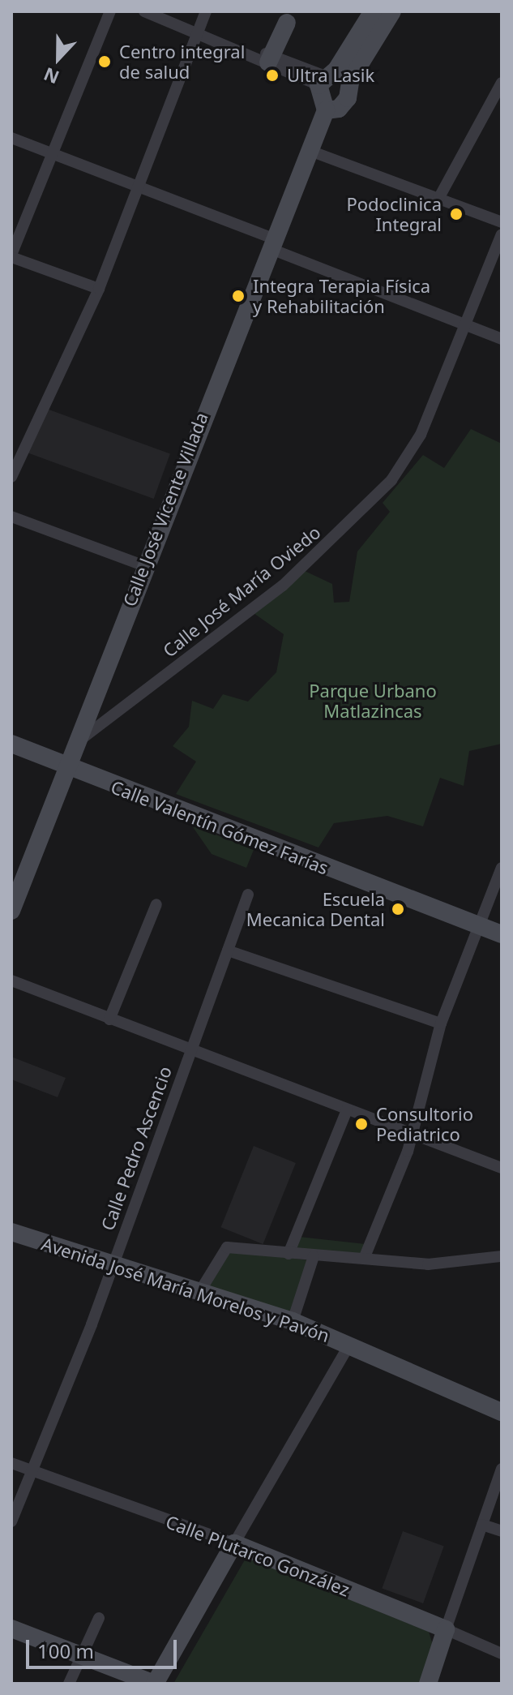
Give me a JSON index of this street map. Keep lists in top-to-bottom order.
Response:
{
  "streets": {
    "main road": [
      "Calle José Vicente Villada",
      "Calle Valentín Gómez Farías",
      "Avenida José María Morelos y Pavón",
      "Calle Plutarco González"
    ],
    "street": ["Calle José María Oviedo", "Calle Pedro Ascencio"]
  },
  "crossings": [
    ["Calle José Vicente Villada", "Calle José María Oviedo"],
    ["Calle José Vicente Villada", "Calle Valentín Gómez Farías"],
    ["Calle Pedro Ascencio", "Avenida José María Morelos y Pavón"],
    ["Calle Pedro Ascencio", "Calle Plutarco González"]
  ],
  "parks": ["Parque Urbano Matlazincas"],
  "places": [
    "Centro integral de salud",
    "Ultra Lasik",
    "Podoclinica Integral",
    "Integra Terapia Física y Rehabilitación",
    "Escuela Mecanica Dental",
    "Consultorio Pediatrico"
  ],
  "scale_bar": "100 m",
  "north": "bottom"
}
